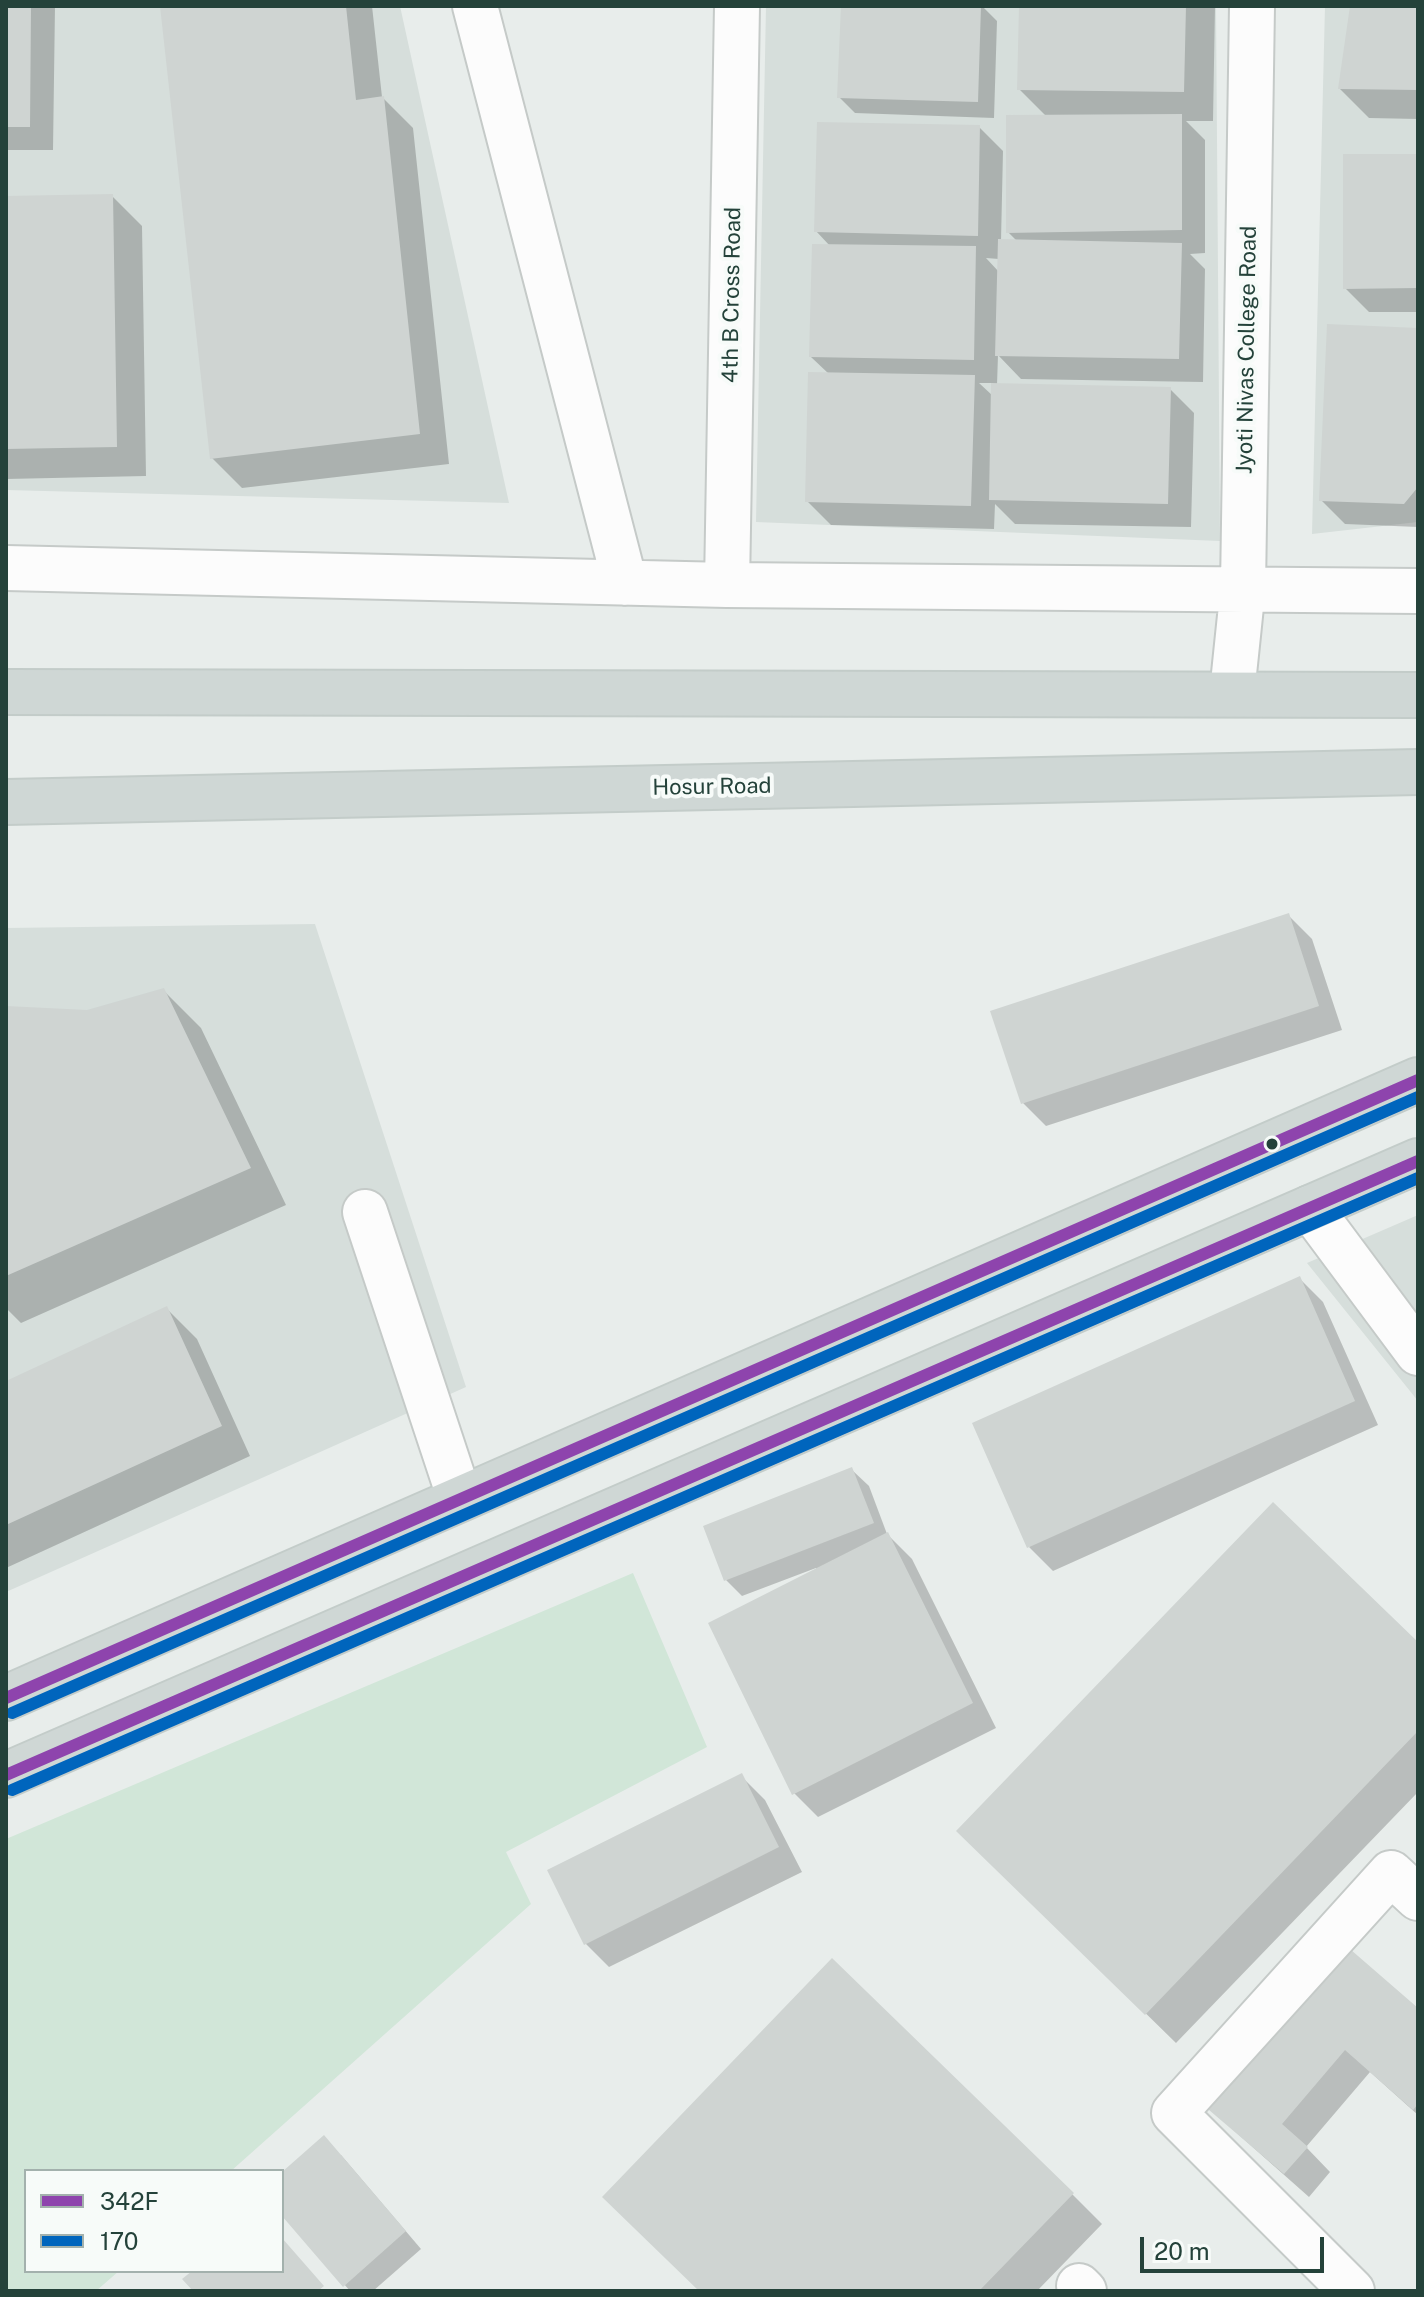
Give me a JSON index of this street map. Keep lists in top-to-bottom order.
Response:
{
  "streets": {
    "main road": ["Hosur Road"],
    "street": ["4th B Cross Road", "Jyoti Nivas College Road"]
  },
  "lines": ["transit line 342F", "transit line 170"],
  "legend": ["342F", "170"],
  "scale_bar": "20 m"
}
